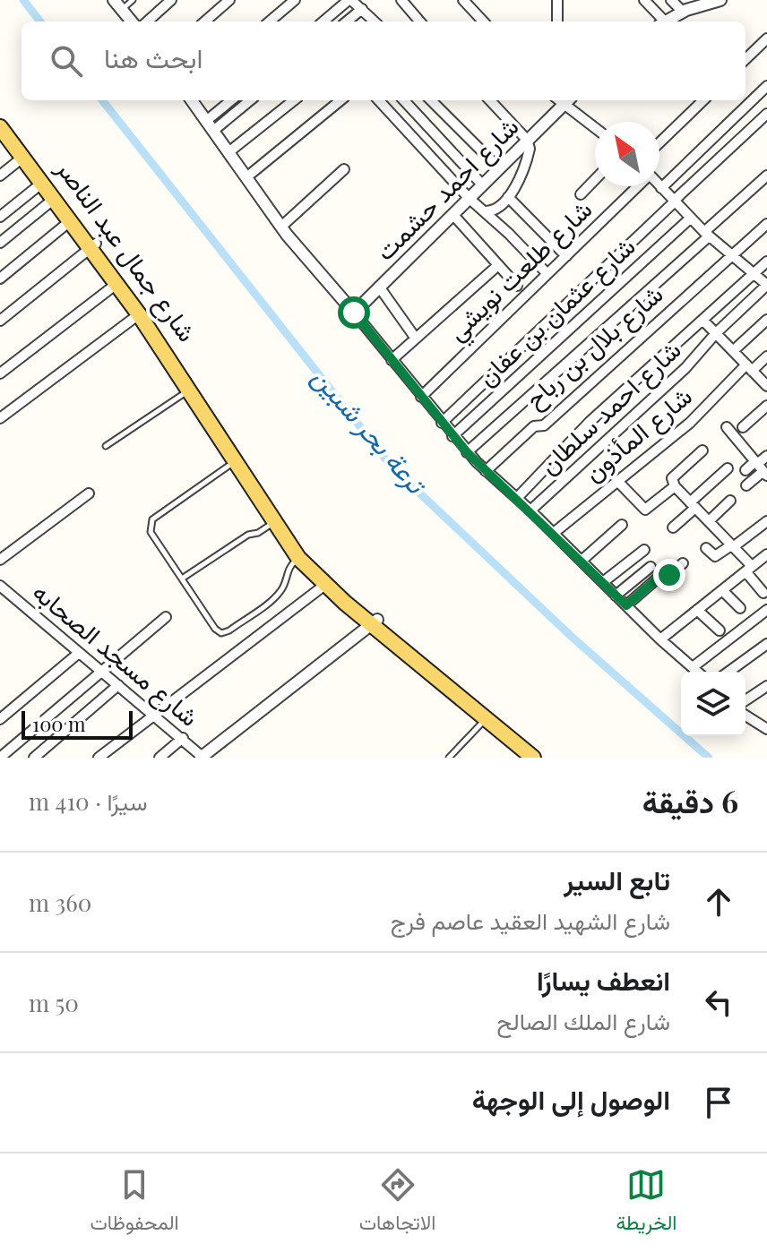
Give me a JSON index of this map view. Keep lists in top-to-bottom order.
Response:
{
  "streets": {
    "main road": ["شارع جمال عبد الناصر"],
    "street": [
      "شارع احمد حشمت",
      "شارع طلعت نويشي",
      "شارع عثمان بن عفان",
      "شارع بلال بن رباح",
      "شارع احمد سلطان",
      "شارع المأذون",
      "شارع مسجد الصحابه"
    ]
  },
  "water": ["ترعة بحر شبين"],
  "scale_bar": "100 m",
  "north": "top left",
  "page": {
    "search": "ابحث هنا",
    "scale": "100 m",
    "heading": ["6 دقيقة", "سيرًا · 410 m"],
    "list": [
      ["تابع السير", "شارع الشهيد العقيد عاصم فرج", "360 m"],
      ["انعطف يسارًا", "شارع الملك الصالح", "50 m"],
      "الوصول إلى الوجهة"
    ],
    "nav": ["الخريطة", "الاتجاهات", "المحفوظات"]
  }
}
